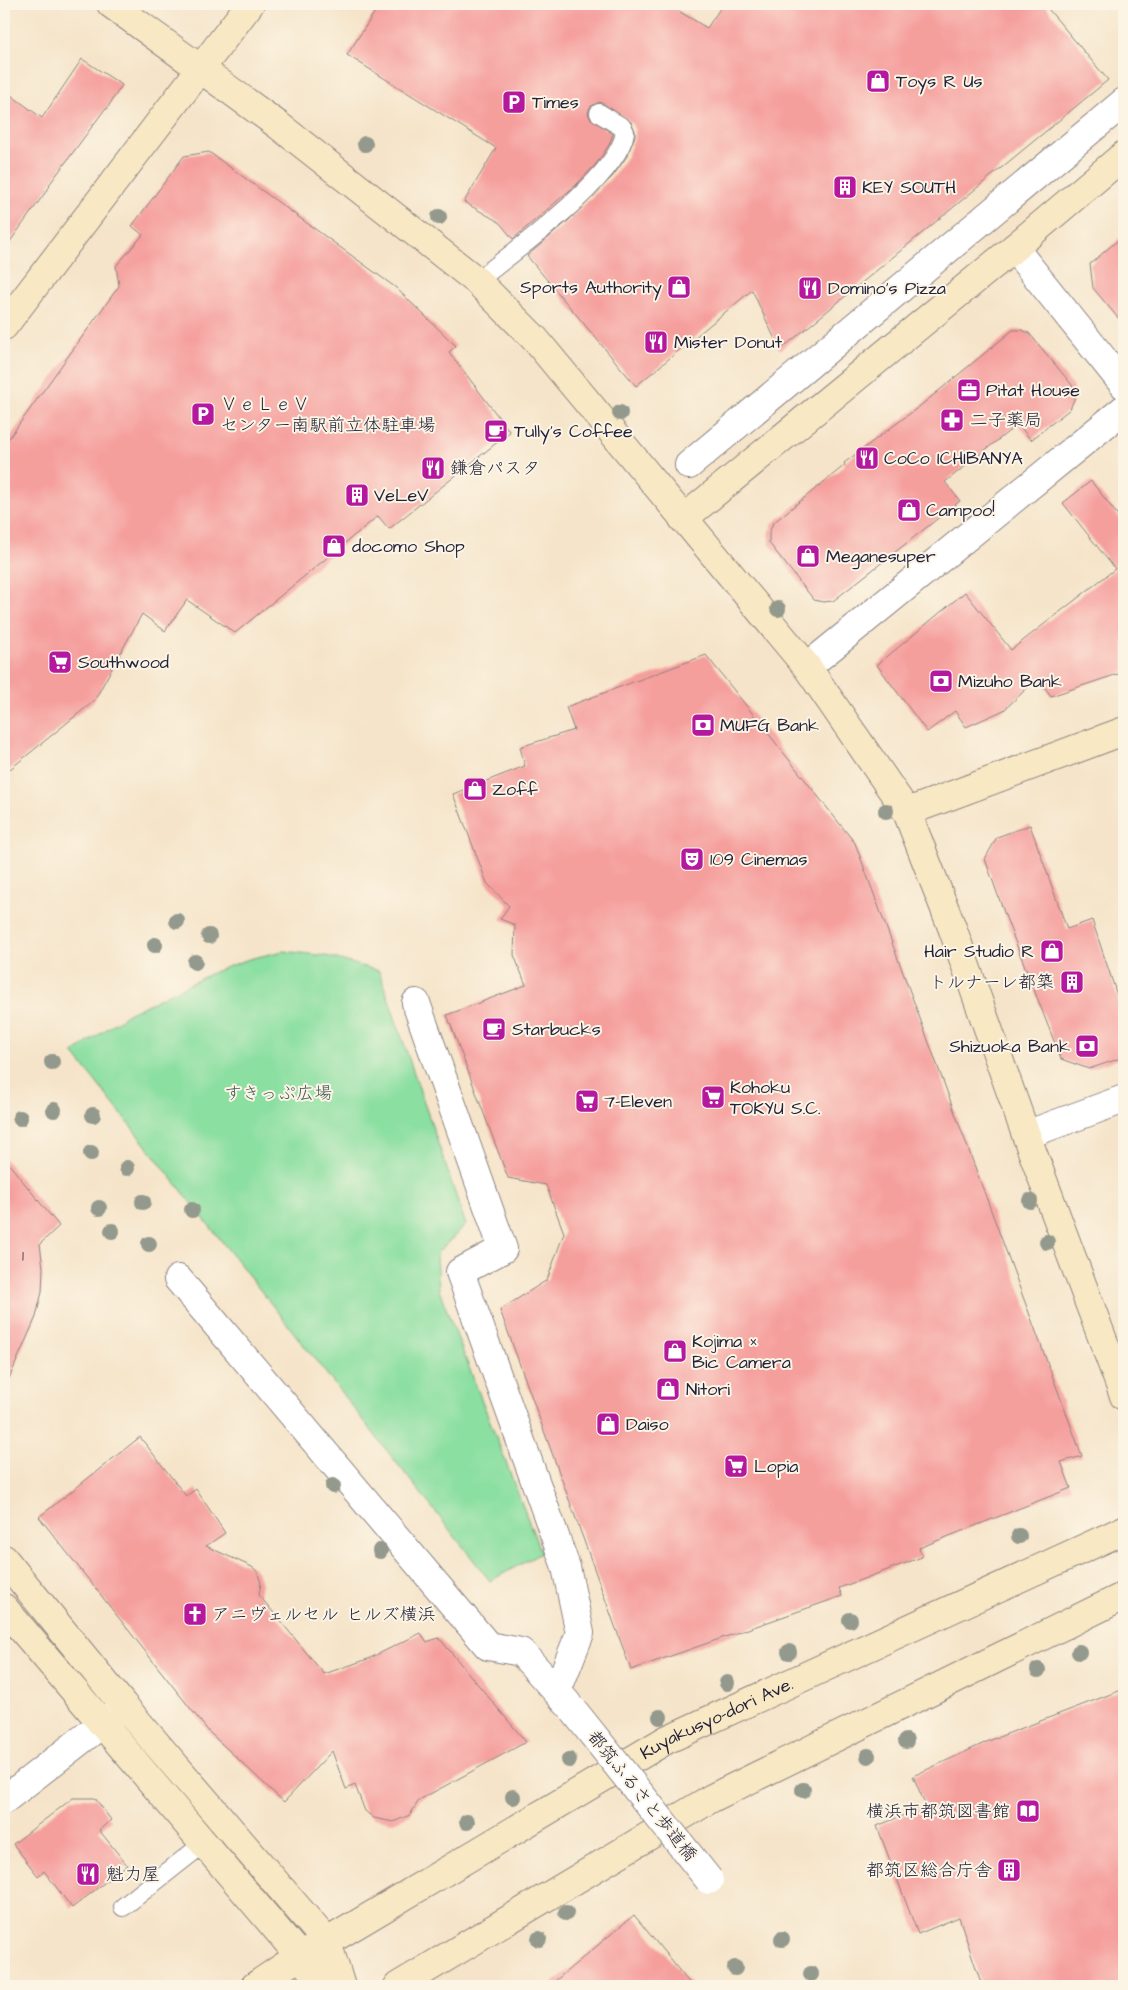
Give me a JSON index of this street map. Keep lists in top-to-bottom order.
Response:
{
  "streets": {
    "street": ["Kuyakusyo-dori Ave.", "都筑ふるさと歩道橋"]
  },
  "parks": ["すきっぷ広場"],
  "places": {
    "shop": [
      "Toys R Us",
      "Sports Authority",
      "Campoo!",
      "docomo Shop",
      "Meganesuper",
      "Zoff",
      "Hair Studio R",
      "Kojima × Bic Camera",
      "Nitori",
      "Daiso"
    ],
    "parking": ["Times", "ＶｅＬｅＶ センター南駅前立体駐車場"],
    "building": [
      "KEY SOUTH",
      "VeLeV",
      "トルナーレ都築",
      "都筑区総合庁舎"
    ],
    "restaurant": [
      "Domino's Pizza",
      "Mister Donut",
      "CoCo ICHIBANYA",
      "鎌倉パスタ",
      "魁力屋"
    ],
    "office": ["Pitat House"],
    "pharmacy": ["二子薬局"],
    "cafe": ["Tully's Coffee", "Starbucks"],
    "supermarket": [
      "Southwood",
      "Kohoku TOKYU S.C.",
      "7-Eleven",
      "Lopia"
    ],
    "bank": ["Mizuho Bank", "MUFG Bank", "Shizuoka Bank"],
    "theatre": ["109 Cinemas"],
    "church": ["アニヴェルセル ヒルズ横浜"],
    "library": ["横浜市都筑図書館"]
  },
  "house_numbers": ["1"]
}
